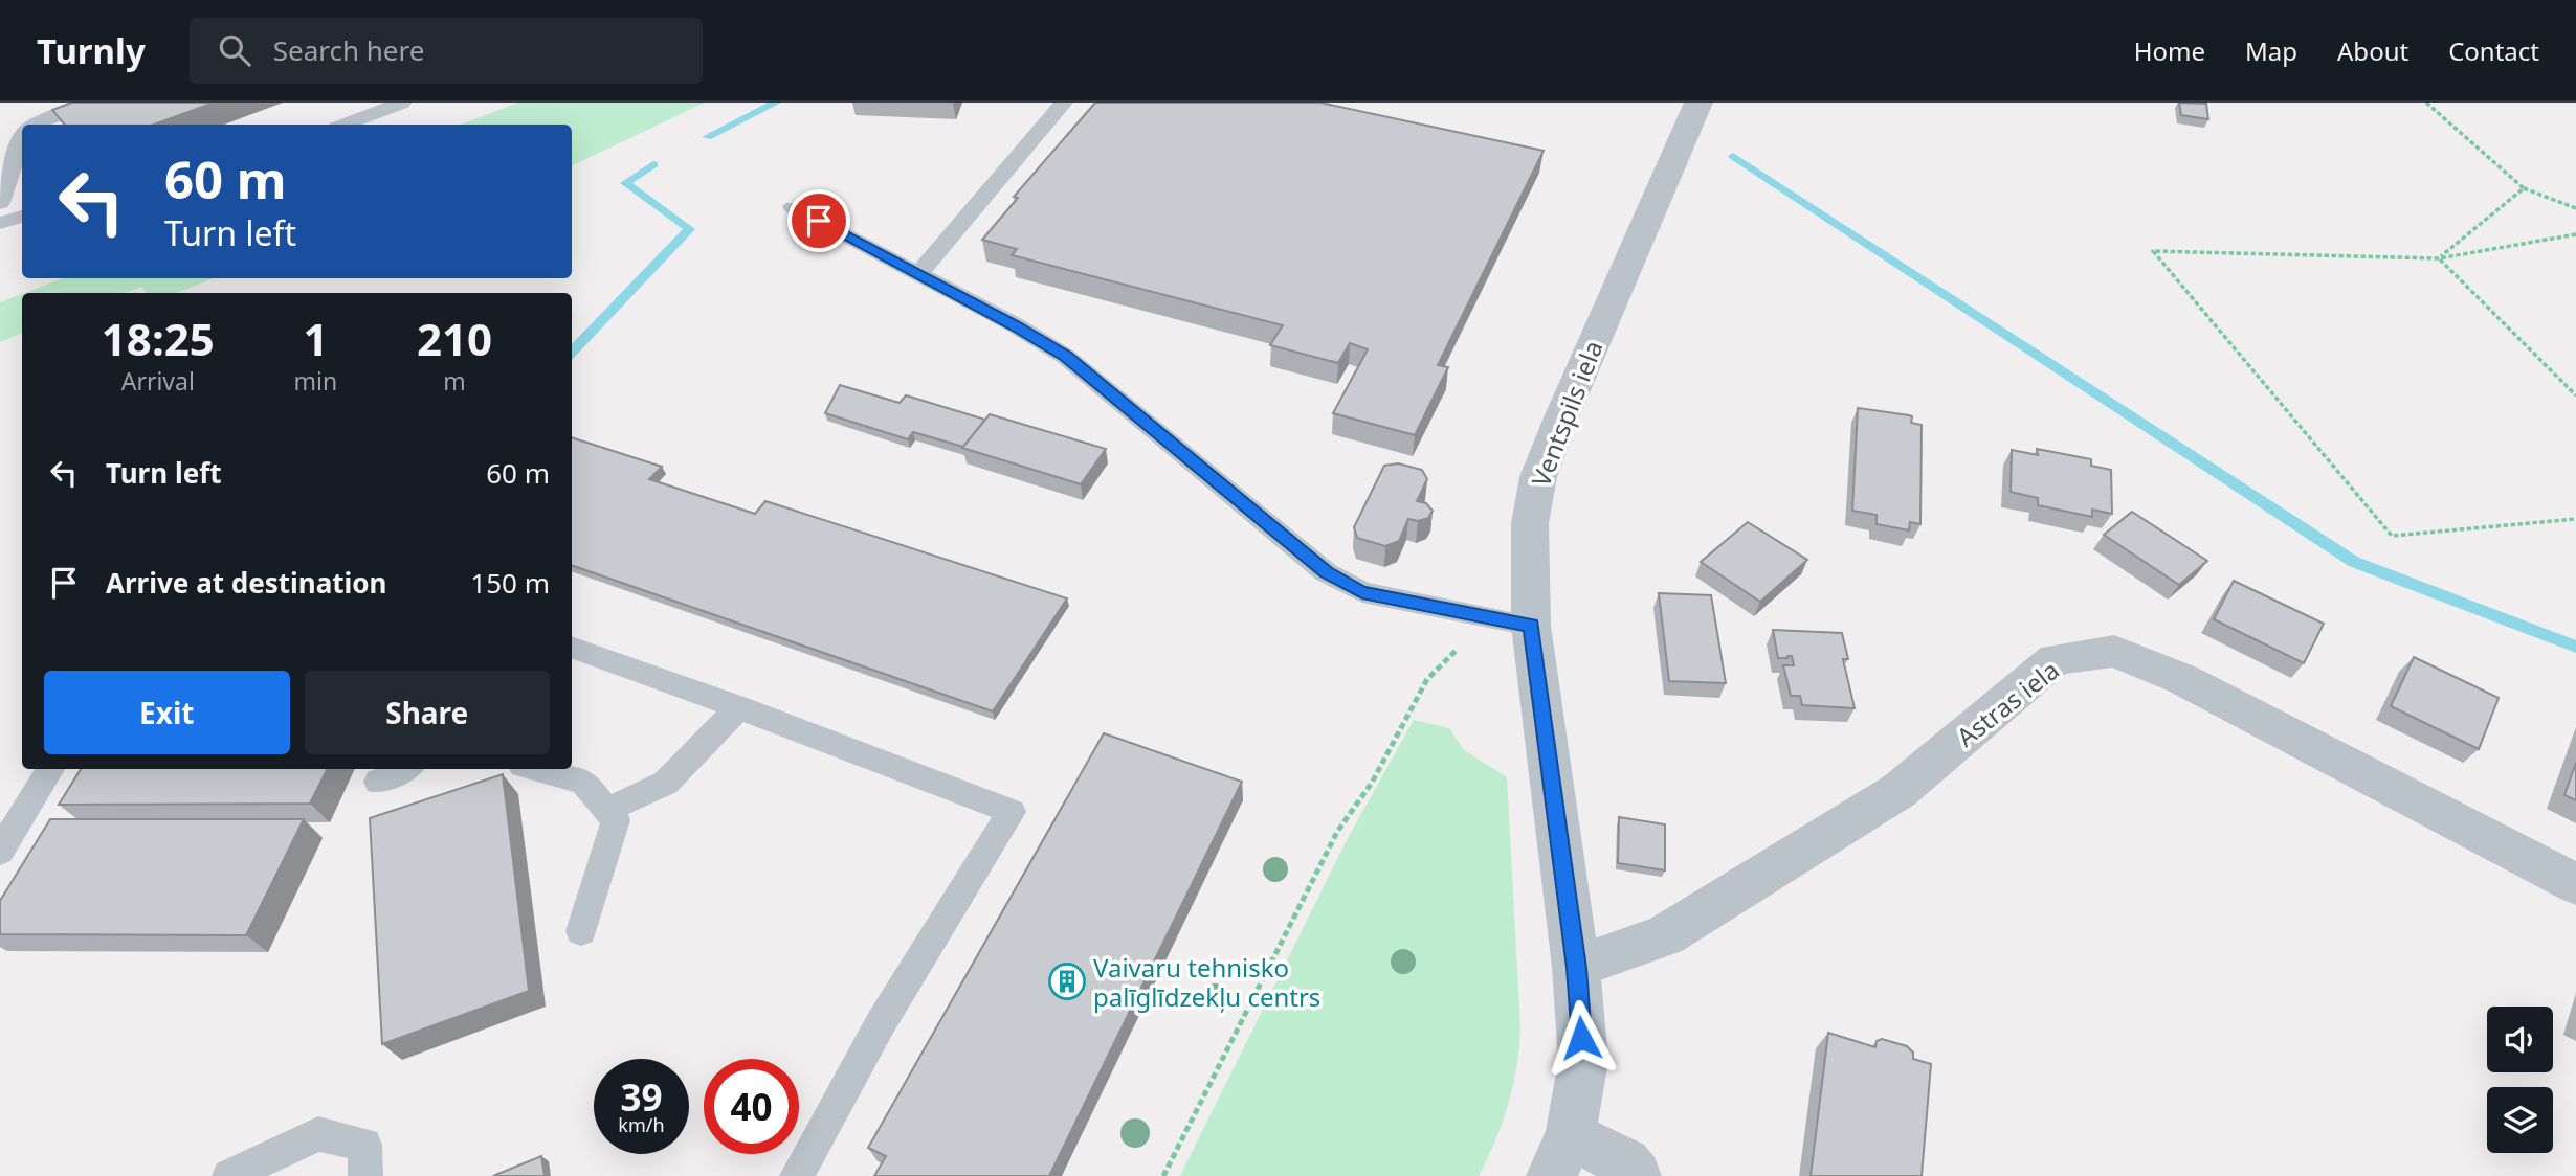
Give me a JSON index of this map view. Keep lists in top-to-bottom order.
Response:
{
  "streets": {
    "street": ["Ventspils iela", "Astras iela"]
  },
  "crossings": [
    ["Ventspils iela", "Astras iela"]
  ],
  "places": {
    "building": ["Vaivaru tehnisko palīglīdzekļu centrs"]
  },
  "page": {
    "header": "Turnly",
    "search": "Search here",
    "nav": [
      "Home",
      "Map",
      "About",
      "Contact"
    ],
    "turn": ["60 m", "Turn left"],
    "eta": [
      "18:25",
      "Arrival",
      "1",
      "min",
      "210",
      "m"
    ],
    "list": [
      {
        "name": "Turn left",
        "value": "60 m"
      },
      {
        "name": "Arrive at destination",
        "value": "150 m"
      }
    ],
    "buttons": ["Exit", "Share"],
    "speed": "39 km/h",
    "limit": "40"
  }
}
